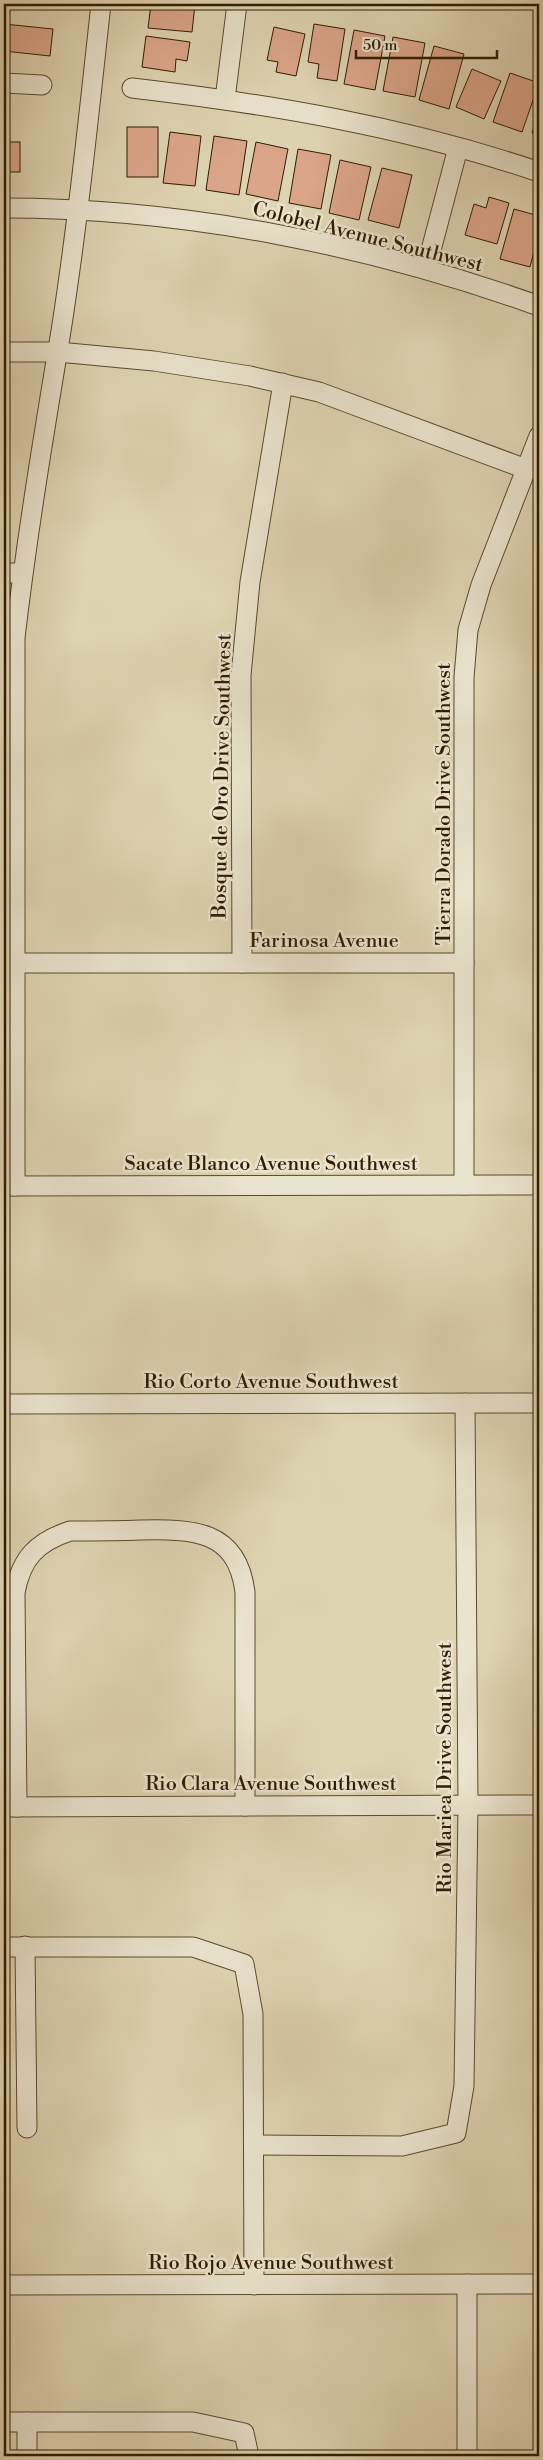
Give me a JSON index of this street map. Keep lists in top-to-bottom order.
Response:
{
  "streets": {
    "street": [
      "Colobel Avenue Southwest",
      "Bosque de Oro Drive Southwest",
      "Tierra Dorado Drive Southwest",
      "Farinosa Avenue",
      "Sacate Blanco Avenue Southwest",
      "Rio Corto Avenue Southwest",
      "Rio Mariea Drive Southwest",
      "Rio Clara Avenue Southwest",
      "Rio Rojo Avenue Southwest"
    ]
  },
  "crossings": [
    ["Bosque de Oro Drive Southwest", "Farinosa Avenue"],
    ["Tierra Dorado Drive Southwest", "Farinosa Avenue"],
    ["Tierra Dorado Drive Southwest", "Sacate Blanco Avenue Southwest"],
    ["Rio Corto Avenue Southwest", "Rio Mariea Drive Southwest"],
    ["Rio Mariea Drive Southwest", "Rio Clara Avenue Southwest"]
  ],
  "scale_bar": "50 m"
}
